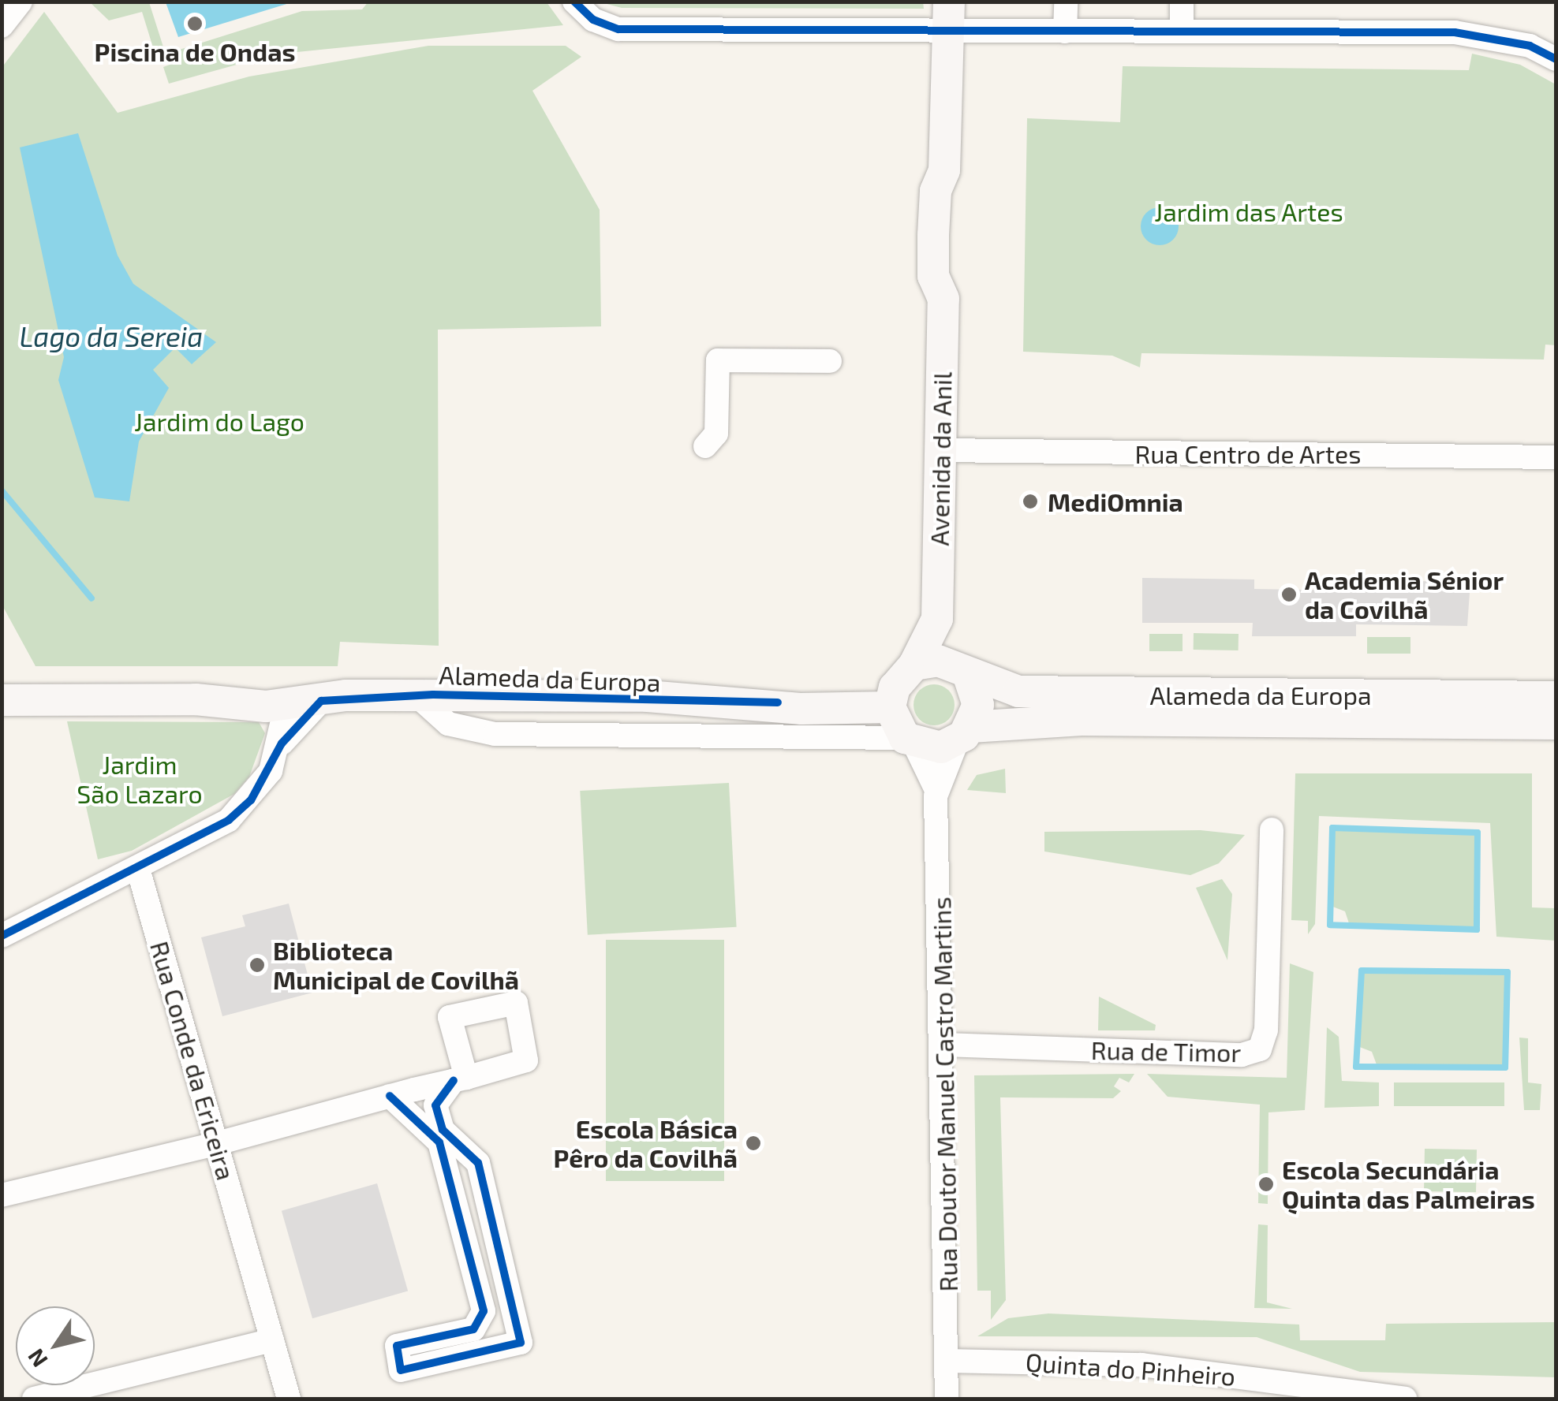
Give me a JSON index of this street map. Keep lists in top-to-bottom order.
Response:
{
  "streets": {
    "main road": ["Avenida da Anil", "Alameda da Europa"],
    "street": [
      "Rua Centro de Artes",
      "Rua de Timor",
      "Rua Conde da Ericeira",
      "Rua Doutor Manuel Castro Martins",
      "Quinta do Pinheiro"
    ]
  },
  "crossings": [
    ["Rua Centro de Artes", "Avenida da Anil"],
    ["Avenida da Anil", "Alameda da Europa"],
    ["Avenida da Anil", "Rua Doutor Manuel Castro Martins"],
    ["Alameda da Europa", "Rua Doutor Manuel Castro Martins"],
    ["Rua de Timor", "Rua Doutor Manuel Castro Martins"],
    ["Rua Doutor Manuel Castro Martins", "Quinta do Pinheiro"]
  ],
  "water": ["Lago da Sereia"],
  "parks": ["Jardim das Artes", "Jardim do Lago", "Jardim São Lazaro"],
  "places": [
    "Piscina de Ondas",
    "MediOmnia",
    "Academia Sénior da Covilhã",
    "Biblioteca Municipal de Covilhã",
    "Escola Básica Pêro da Covilhã",
    "Escola Secundária Quinta das Palmeiras"
  ],
  "north": "bottom left"
}
